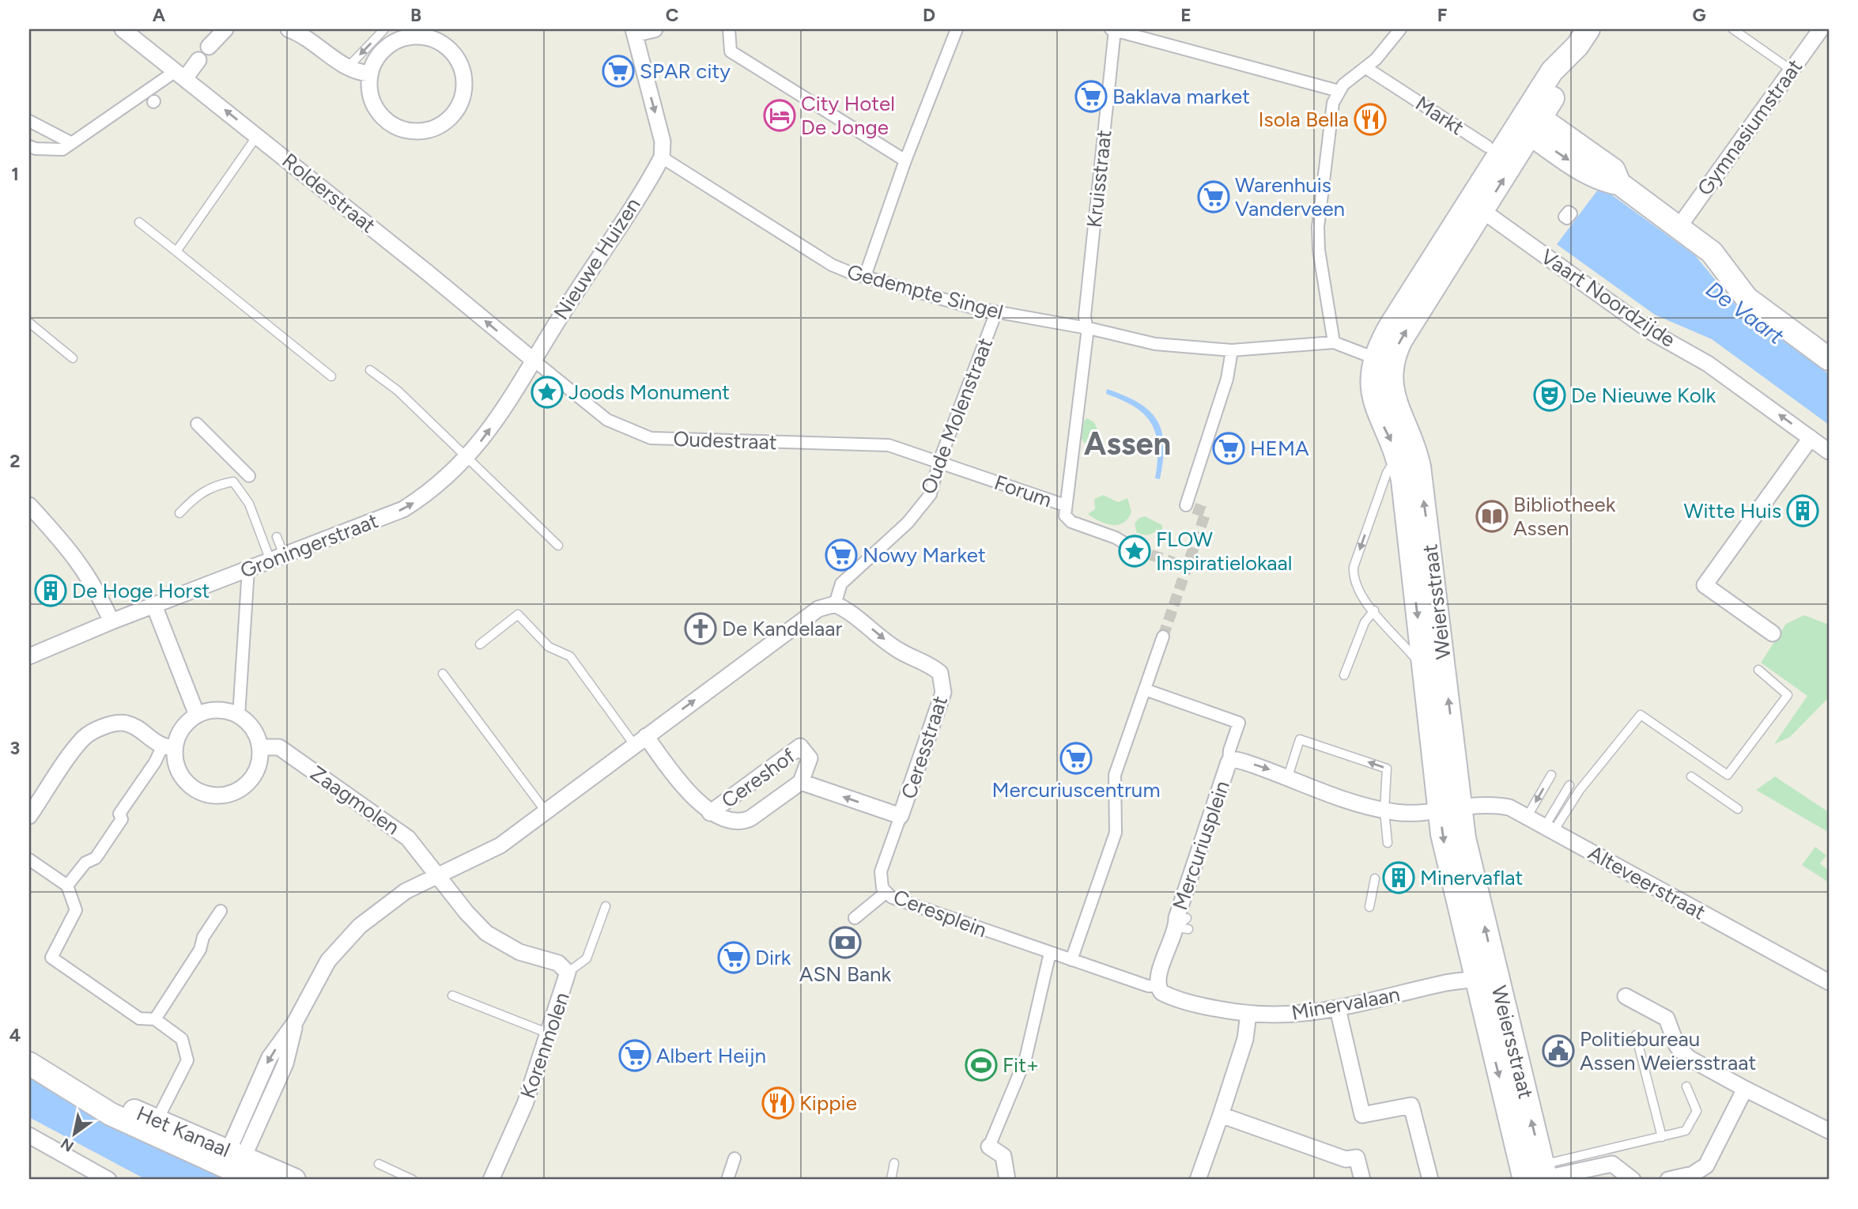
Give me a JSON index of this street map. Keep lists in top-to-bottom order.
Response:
{
  "streets": {
    "main road": ["Weiersstraat", "Het Kanaal"],
    "street": [
      "Markt",
      "Gymnasiumstraat",
      "Kruisstraat",
      "Rolderstraat",
      "Nieuwe Huizen",
      "Gedempte Singel",
      "Vaart Noordzijde",
      "Oude Molenstraat",
      "Oudestraat",
      "Forum",
      "Groningerstraat",
      "Ceresstraat",
      "Cereshof",
      "Zaagmolen",
      "Mercuriusplein",
      "Alteveerstraat",
      "Ceresplein",
      "Minervalaan",
      "Korenmolen"
    ]
  },
  "crossings": [
    ["Markt", "Weiersstraat"],
    ["Kruisstraat", "Gedempte Singel"],
    ["Kruisstraat", "Forum"],
    ["Rolderstraat", "Nieuwe Huizen"],
    ["Rolderstraat", "Oudestraat"],
    ["Rolderstraat", "Groningerstraat"],
    ["Nieuwe Huizen", "Gedempte Singel"],
    ["Nieuwe Huizen", "Oudestraat"],
    ["Nieuwe Huizen", "Groningerstraat"],
    ["Gedempte Singel", "Oude Molenstraat"],
    ["Gedempte Singel", "Forum"],
    ["Vaart Noordzijde", "Weiersstraat"],
    ["Oude Molenstraat", "Oudestraat"],
    ["Oude Molenstraat", "Forum"],
    ["Oude Molenstraat", "Ceresstraat"],
    ["Oudestraat", "Forum"],
    ["Oudestraat", "Groningerstraat"],
    ["Weiersstraat", "Mercuriusplein"],
    ["Weiersstraat", "Alteveerstraat"],
    ["Weiersstraat", "Minervalaan"],
    ["Ceresstraat", "Cereshof"],
    ["Ceresstraat", "Ceresplein"],
    ["Cereshof", "Ceresplein"],
    ["Zaagmolen", "Korenmolen"],
    ["Mercuriusplein", "Alteveerstraat"],
    ["Mercuriusplein", "Minervalaan"],
    ["Ceresplein", "Minervalaan"]
  ],
  "one_way": [
    "Rolderstraat",
    "Vaart Noordzijde",
    "Groningerstraat",
    "Ceresstraat"
  ],
  "districts": ["Assen"],
  "water": ["De Vaart"],
  "places": {
    "supermarket": [
      "SPAR city",
      "Baklava market",
      "Warenhuis Vanderveen",
      "HEMA",
      "Nowy Market",
      "Mercuriuscentrum",
      "Dirk",
      "Albert Heijn"
    ],
    "hotel": ["City Hotel De Jonge"],
    "restaurant": ["Isola Bella", "Kippie"],
    "place": ["Joods Monument", "FLOW Inspiratielokaal"],
    "theatre": ["De Nieuwe Kolk"],
    "building": ["Witte Huis", "De Hoge Horst", "Minervaflat"],
    "library": ["Bibliotheek Assen"],
    "church": ["De Kandelaar"],
    "bank": ["ASN Bank"],
    "public building": ["Politiebureau Assen Weiersstraat"],
    "sports": ["Fit+"]
  },
  "north": "bottom left",
  "grid": {
    "columns": [
      "A",
      "B",
      "C",
      "D",
      "E",
      "F",
      "G"
    ],
    "rows": [
      "1",
      "2",
      "3",
      "4"
    ]
  }
}
